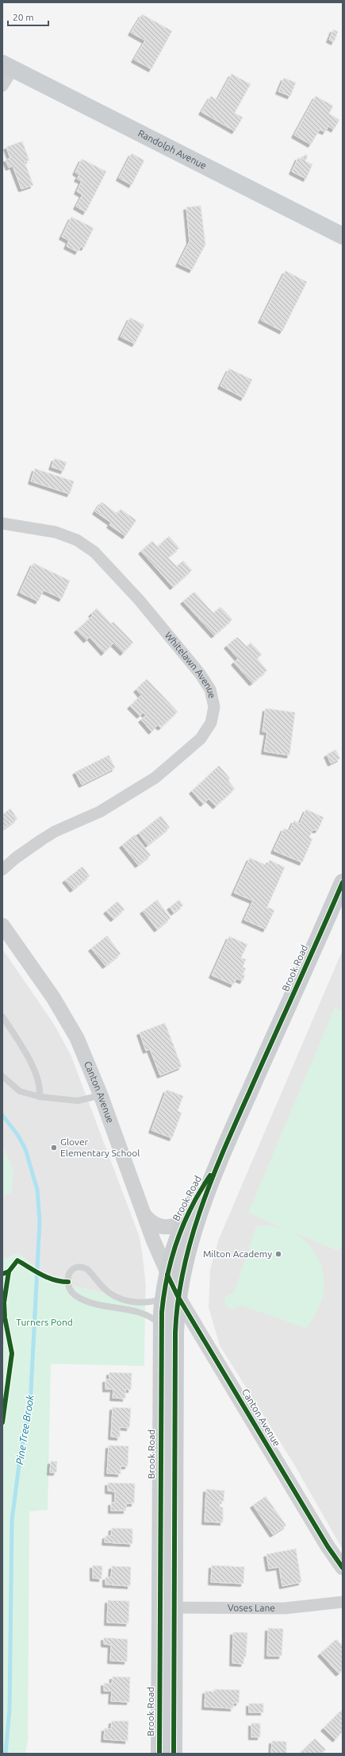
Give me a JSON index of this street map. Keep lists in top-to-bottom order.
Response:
{
  "streets": {
    "main road": ["Randolph Avenue", "Brook Road"],
    "street": ["Whitelawn Avenue", "Canton Avenue", "Voses Lane"]
  },
  "crossings": [
    ["Brook Road", "Canton Avenue"],
    ["Brook Road", "Voses Lane"]
  ],
  "water": ["Pine Tree Brook"],
  "parks": ["Turners Pond"],
  "places": ["Glover Elementary School", "Milton Academy"],
  "scale_bar": "20 m"
}
